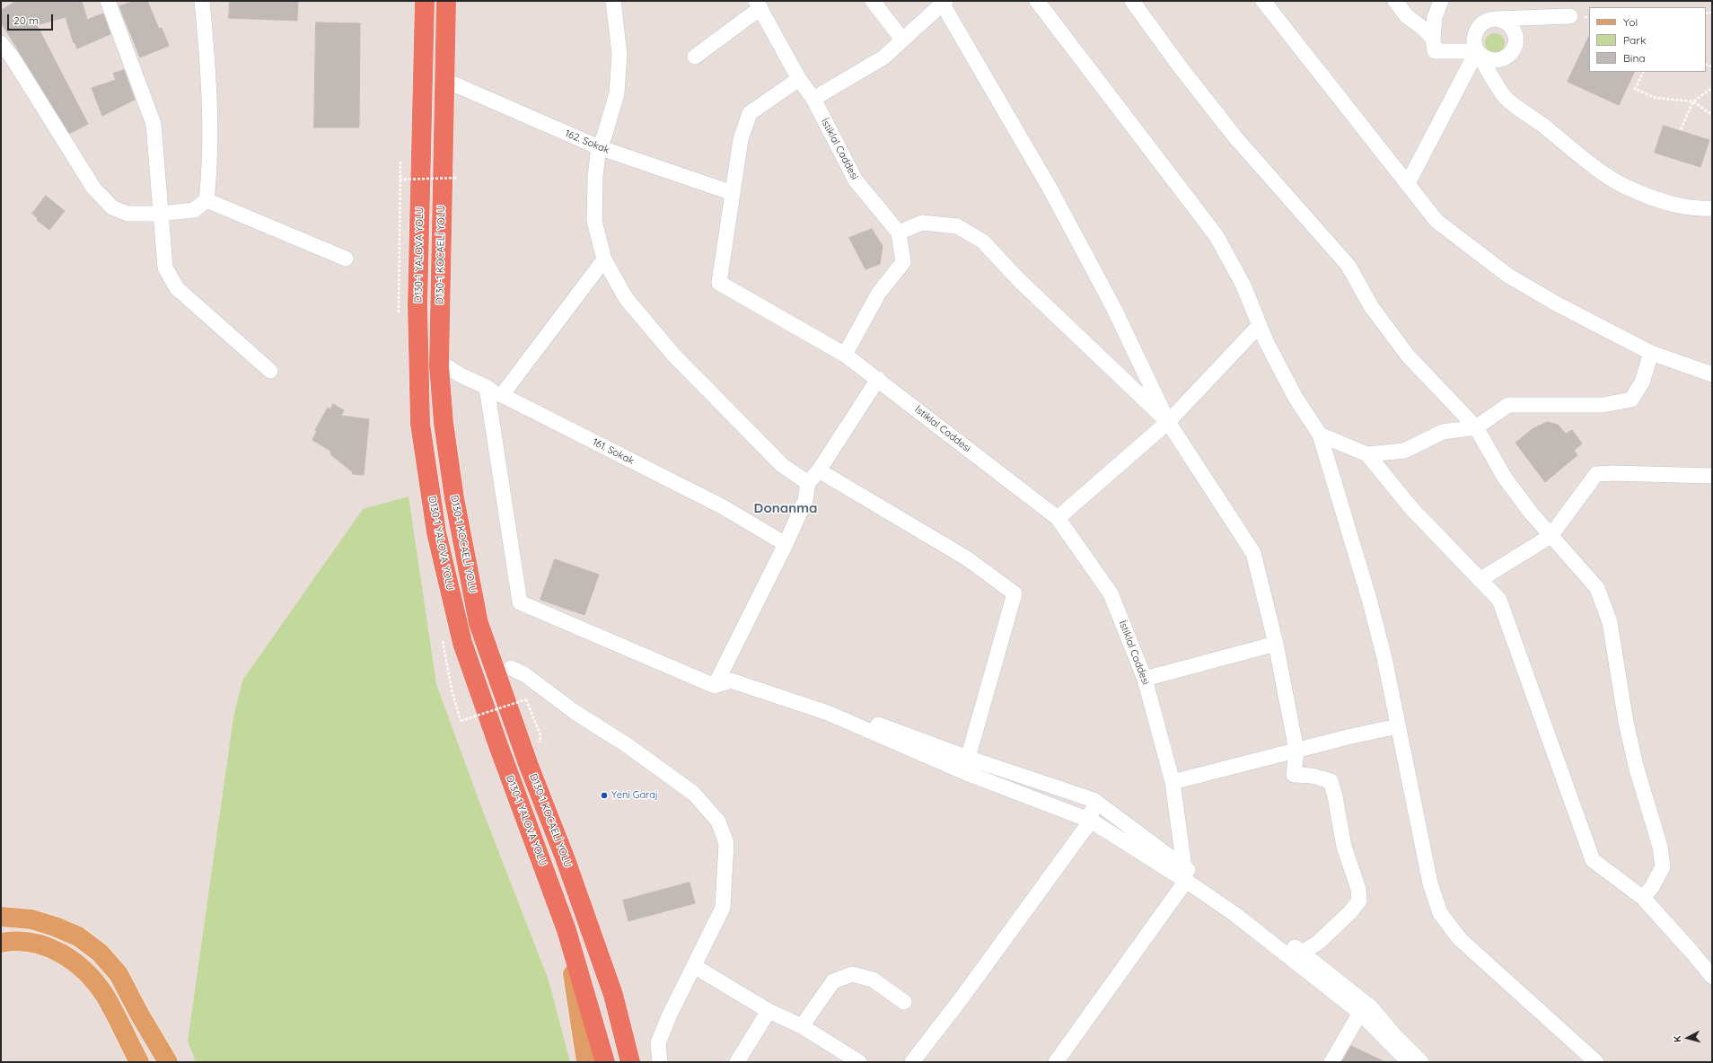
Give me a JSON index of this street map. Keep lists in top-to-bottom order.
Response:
{
  "streets": {
    "highway": ["D130-1 YALOVA YOLU", "D130-1 KOCAELİ YOLU"],
    "street": ["162. Sokak", "İstiklal Caddesi", "161. Sokak"]
  },
  "crossings": [
    ["162. Sokak", "İstiklal Caddesi"],
    ["162. Sokak", "D130-1 KOCAELİ YOLU"],
    ["D130-1 KOCAELİ YOLU", "161. Sokak"]
  ],
  "districts": ["Donanma"],
  "places": ["Yeni Garaj"],
  "legend": ["Yol", "Park", "Bina"],
  "scale_bar": "20 m",
  "north": "left"
}
